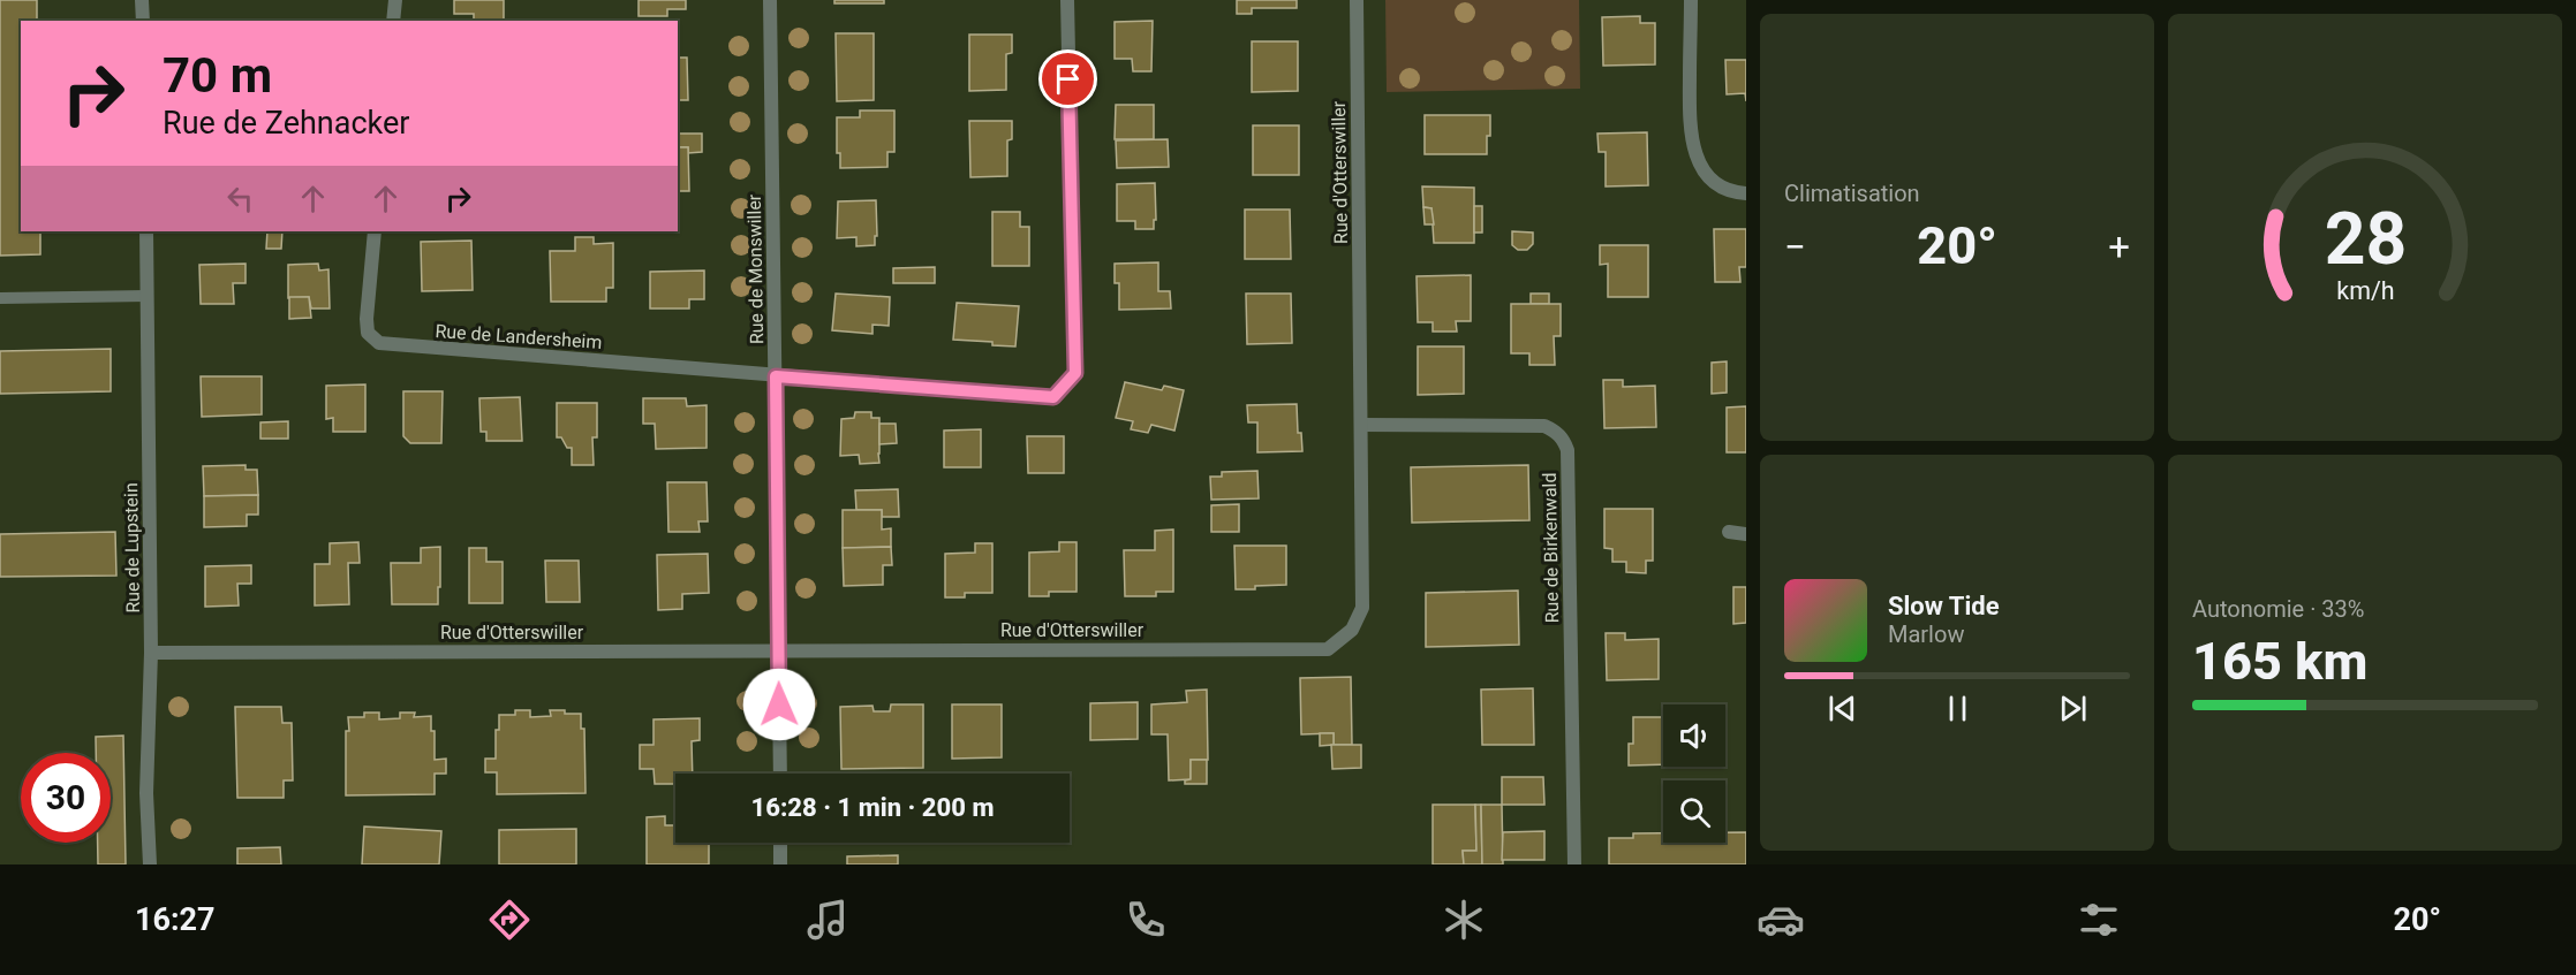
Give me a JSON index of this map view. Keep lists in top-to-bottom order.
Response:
{
  "streets": {
    "street": [
      "Rue d'Otterswiller",
      "Rue de Monswiller",
      "Rue de Landersheim",
      "Rue de Lupstein",
      "Rue de Birkenwald"
    ]
  },
  "crossings": [
    ["Rue d'Otterswiller", "Rue de Monswiller"],
    ["Rue d'Otterswiller", "Rue de Lupstein"],
    ["Rue d'Otterswiller", "Rue de Birkenwald"],
    ["Rue de Monswiller", "Rue de Landersheim"]
  ],
  "page": {
    "tile": [
      "Climatisation",
      ["Autonomie · 33%", "165 km"]
    ],
    "turn": ["70 m", "Rue de Zehnacker"],
    "heat": ["−", "20°", "+"],
    "song": ["Slow Tide", "Marlow"],
    "limit": "30",
    "trip": "16:28 · 1 min · 200 m",
    "tabs": ["16:27", "20°"],
    "gauge": ["28", "km/h"]
  }
}
